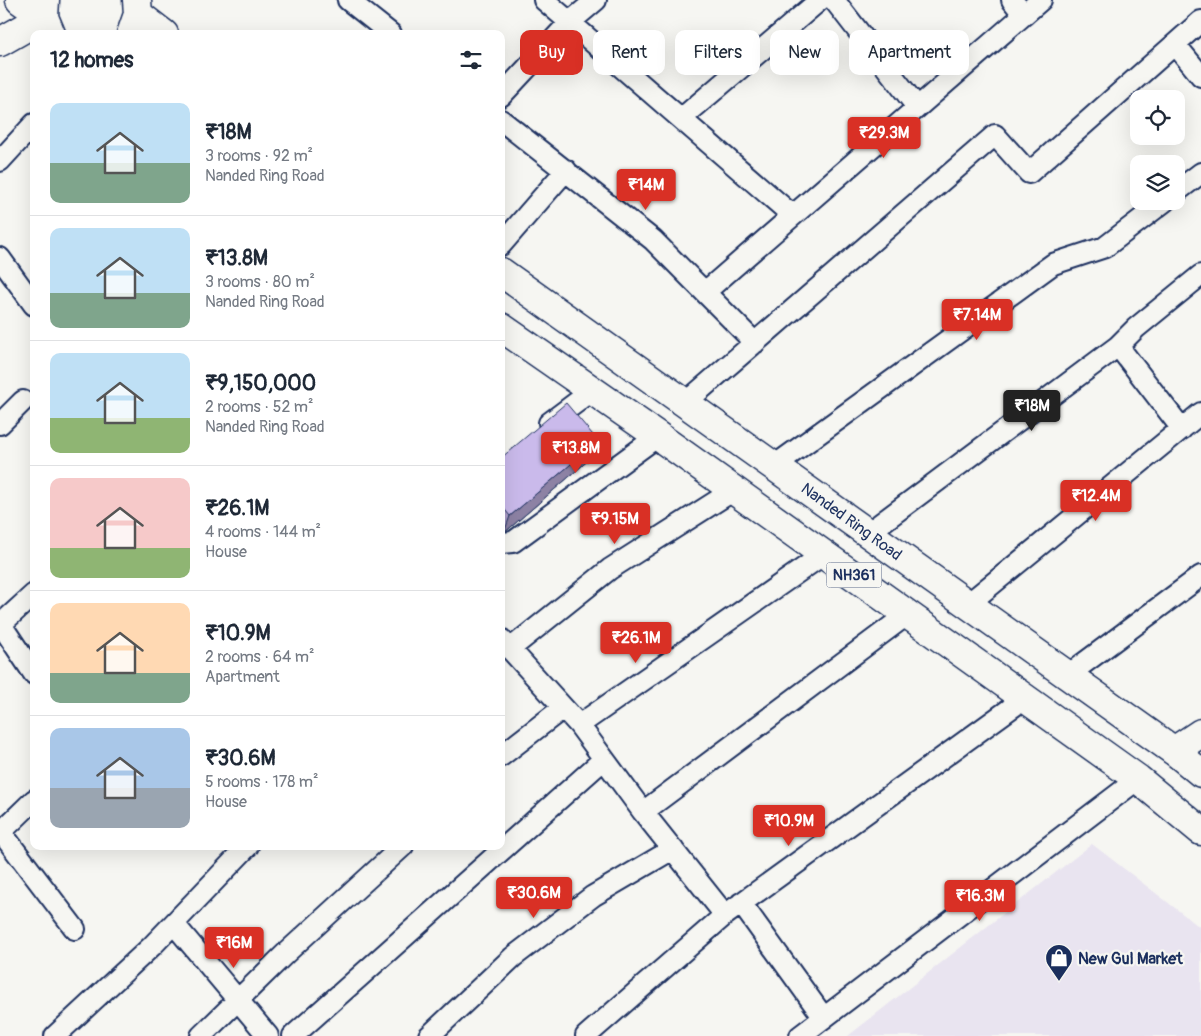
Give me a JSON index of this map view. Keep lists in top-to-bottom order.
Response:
{
  "streets": {
    "main road": ["Nanded Ring Road", "NH361"]
  },
  "places": {
    "shop": ["New Gul Market"]
  },
  "page": {
    "chip": [
      "Buy",
      "Rent",
      "Filters",
      "New",
      "Apartment"
    ],
    "heading": "12 homes",
    "list": [
      {
        "name": "₹18M",
        "note": "3 rooms · 92 m² · Nanded Ring Road"
      },
      {
        "name": "₹13.8M",
        "note": "3 rooms · 80 m² · Nanded Ring Road"
      },
      {
        "name": "₹9,150,000",
        "note": "2 rooms · 52 m² · Nanded Ring Road"
      },
      {
        "name": "₹26.1M",
        "note": "4 rooms · 144 m² · House"
      },
      {
        "name": "₹10.9M",
        "note": "2 rooms · 64 m² · Apartment"
      },
      {
        "name": "₹30.6M",
        "note": "5 rooms · 178 m² · House"
      }
    ],
    "price": [
      "₹29.3M",
      "₹14M",
      "₹7.14M",
      "₹18M",
      "₹13.8M",
      "₹12.4M",
      "₹9.15M",
      "₹26.1M",
      "₹10.9M",
      "₹30.6M",
      "₹16.3M",
      "₹16M"
    ]
  }
}
